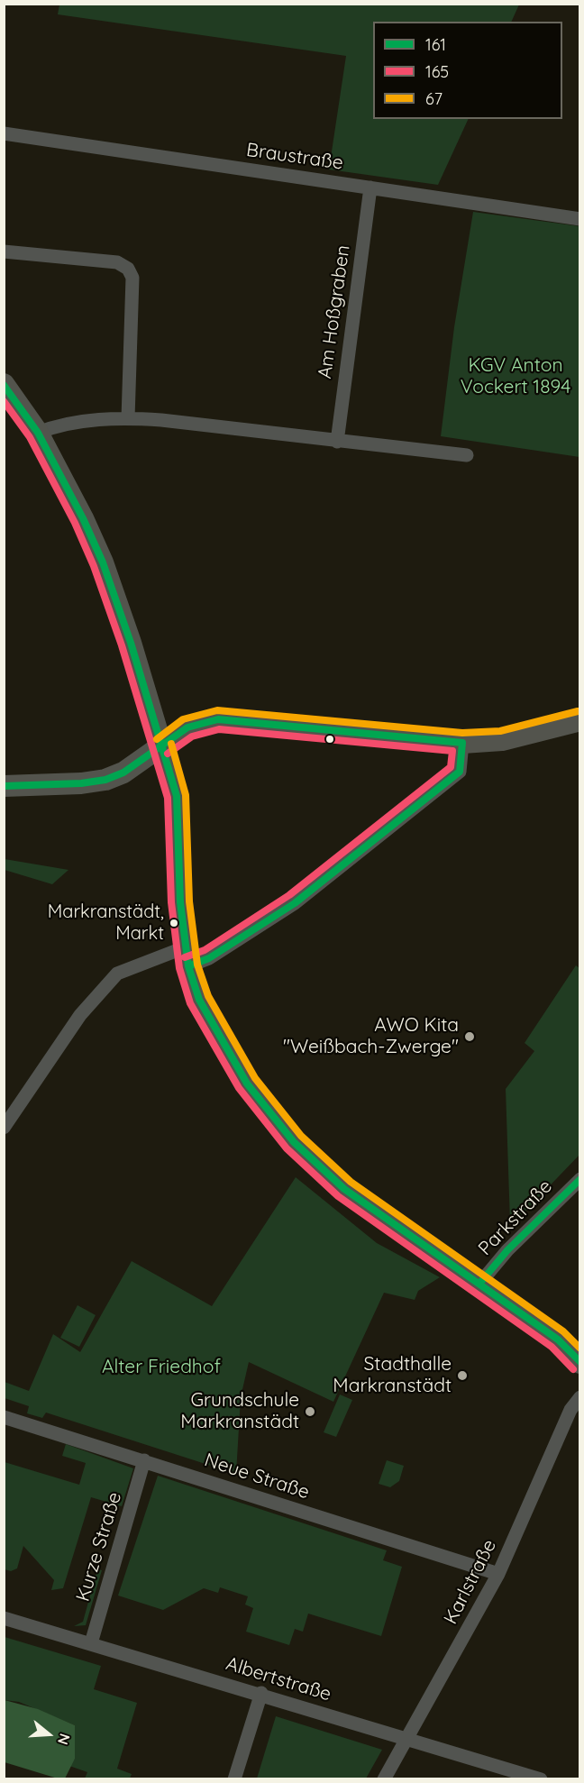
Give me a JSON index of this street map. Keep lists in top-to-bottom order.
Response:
{
  "streets": {
    "street": [
      "Braustraße",
      "Am Hoßgraben",
      "Parkstraße",
      "Neue Straße",
      "Kurze Straße",
      "Karlstraße",
      "Albertstraße"
    ]
  },
  "crossings": [
    ["Braustraße", "Am Hoßgraben"],
    ["Neue Straße", "Kurze Straße"],
    ["Neue Straße", "Karlstraße"],
    ["Kurze Straße", "Albertstraße"],
    ["Karlstraße", "Albertstraße"]
  ],
  "parks": ["KGV Anton Vockert 1894", "Alter Friedhof"],
  "places": [
    "Markranstädt, Markt",
    "AWO Kita \"Weißbach-Zwerge\"",
    "Stadthalle Markranstädt",
    "Grundschule Markranstädt"
  ],
  "lines": ["transit line 161", "transit line 165", "transit line 67"],
  "legend": ["161", "165", "67"],
  "north": "right"
}
